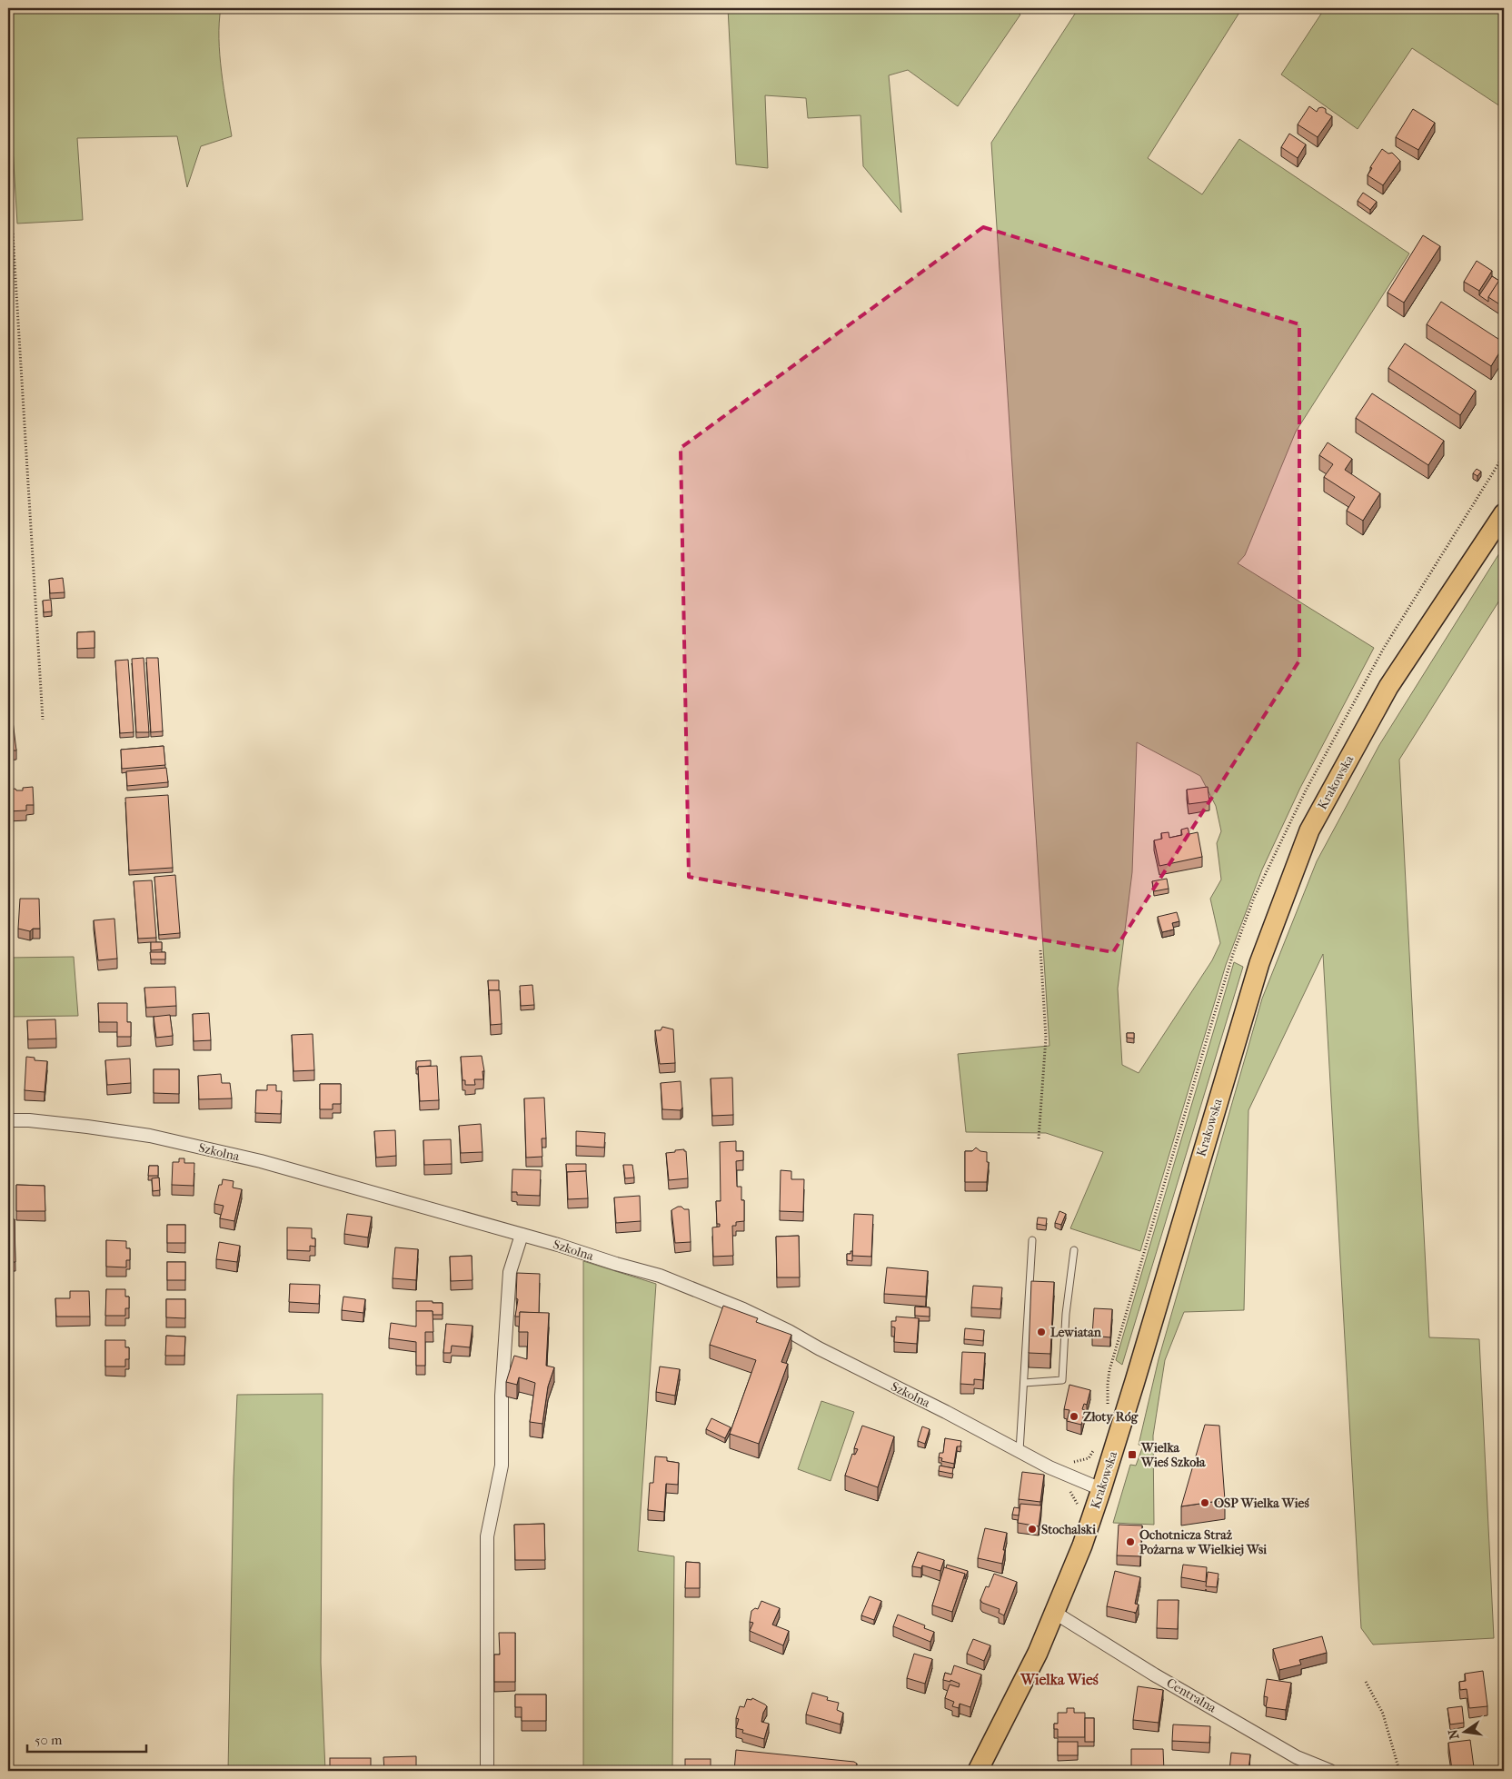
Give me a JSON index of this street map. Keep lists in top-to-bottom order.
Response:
{
  "streets": {
    "main road": ["Krakowska"],
    "street": ["Szkolna", "Centralna"]
  },
  "crossings": [
    ["Krakowska", "Szkolna"],
    ["Krakowska", "Centralna"]
  ],
  "districts": ["Wielka Wieś"],
  "places": {
    "other": [
      "Lewiatan",
      "Złoty Róg",
      "OSP Wielka Wieś",
      "Stochalski",
      "Ochotnicza Straż Pożarna w Wielkiej Wsi"
    ],
    "transit": ["Wielka Wieś Szkoła"]
  },
  "scale_bar": "50 m",
  "north": "left"
}
